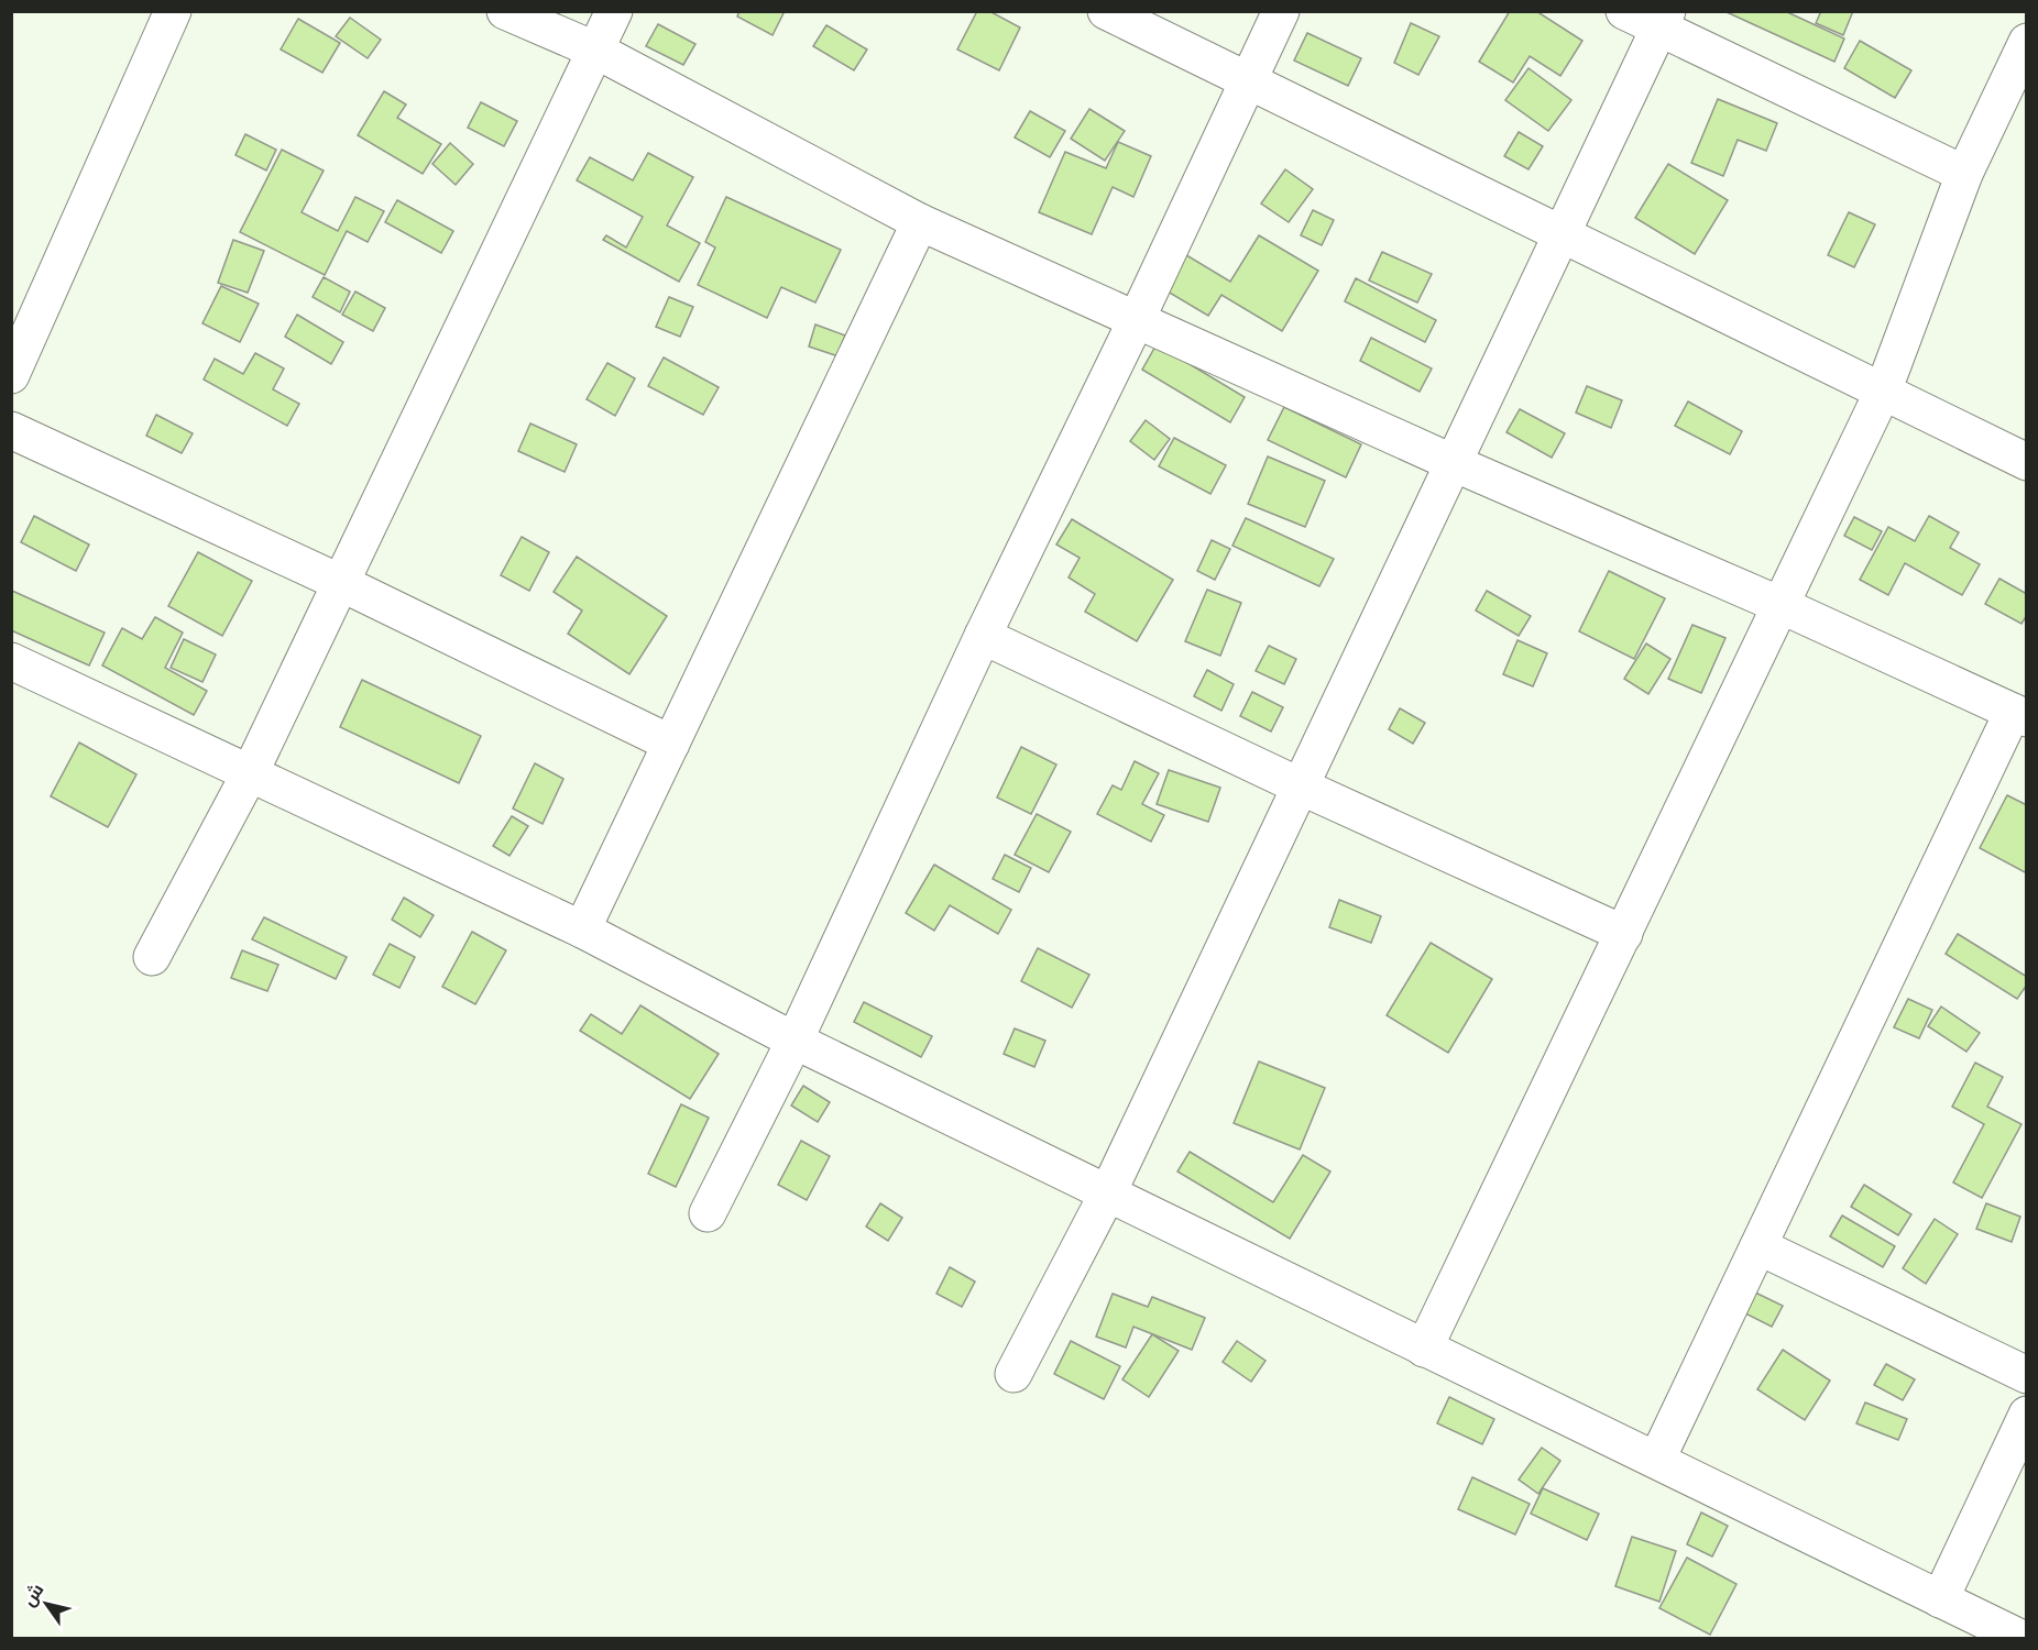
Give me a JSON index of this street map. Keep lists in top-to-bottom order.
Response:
{
  "north": "top left"
}
